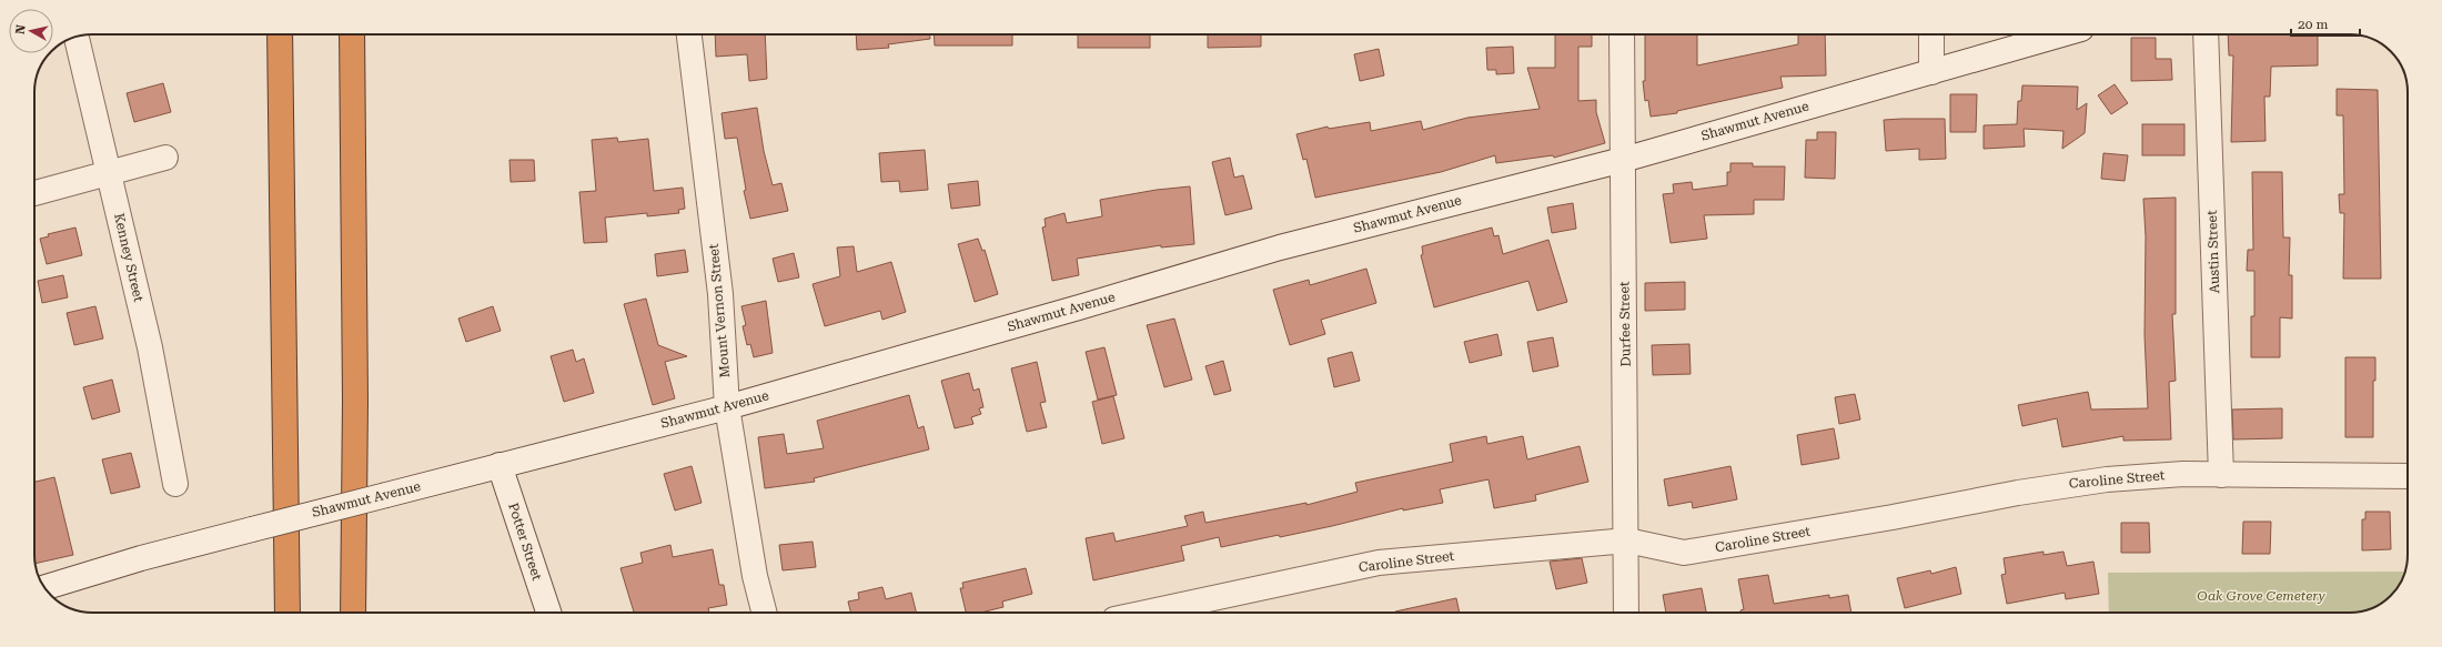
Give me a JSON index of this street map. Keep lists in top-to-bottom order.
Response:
{
  "streets": {
    "street": [
      "Shawmut Avenue",
      "Austin Street",
      "Kenney Street",
      "Mount Vernon Street",
      "Durfee Street",
      "Caroline Street",
      "Potter Street"
    ]
  },
  "crossings": [
    ["Shawmut Avenue", "Mount Vernon Street"],
    ["Shawmut Avenue", "Durfee Street"],
    ["Shawmut Avenue", "Potter Street"],
    ["Austin Street", "Caroline Street"],
    ["Durfee Street", "Caroline Street"]
  ],
  "parks": ["Oak Grove Cemetery"],
  "scale_bar": "20 m",
  "north": "left"
}
